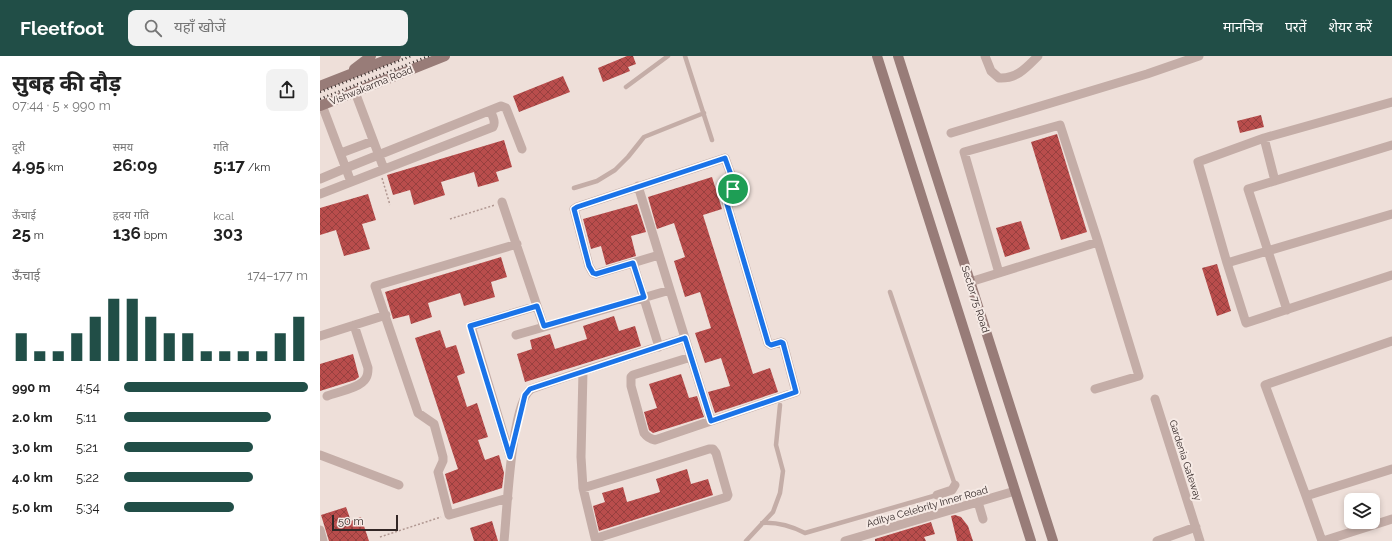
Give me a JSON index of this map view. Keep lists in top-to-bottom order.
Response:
{
  "streets": {
    "street": [
      "Vishwakarma Road",
      "Sector 75 Road",
      "Gardenia Gateway",
      "Aditya Celebrity Inner Road"
    ]
  },
  "crossings": [
    ["Sector 75 Road", "Aditya Celebrity Inner Road"]
  ],
  "scale_bar": "50 m",
  "page": {
    "header": "Fleetfoot",
    "search": "यहाँ खोजें",
    "nav": ["मानचित्र", "परतें", "शेयर करें"],
    "heading": ["सुबह की दौड़", "07:44 · 5 × 990 m"],
    "stats": [
      ["दूरी", "4.95 km"],
      ["समय", "26:09"],
      ["गति", "5:17 /km"],
      ["ऊँचाई", "25 m"],
      ["हृदय गति", "136 bpm"],
      ["kcal", "303"]
    ],
    "chart": ["ऊँचाई", "174–177 m"],
    "list": [
      {
        "name": "990 m",
        "note": "4:54"
      },
      {
        "name": "2.0 km",
        "note": "5:11"
      },
      {
        "name": "3.0 km",
        "note": "5:21"
      },
      {
        "name": "4.0 km",
        "note": "5:22"
      },
      {
        "name": "5.0 km",
        "note": "5:34"
      }
    ],
    "scale": "50 m"
  }
}
